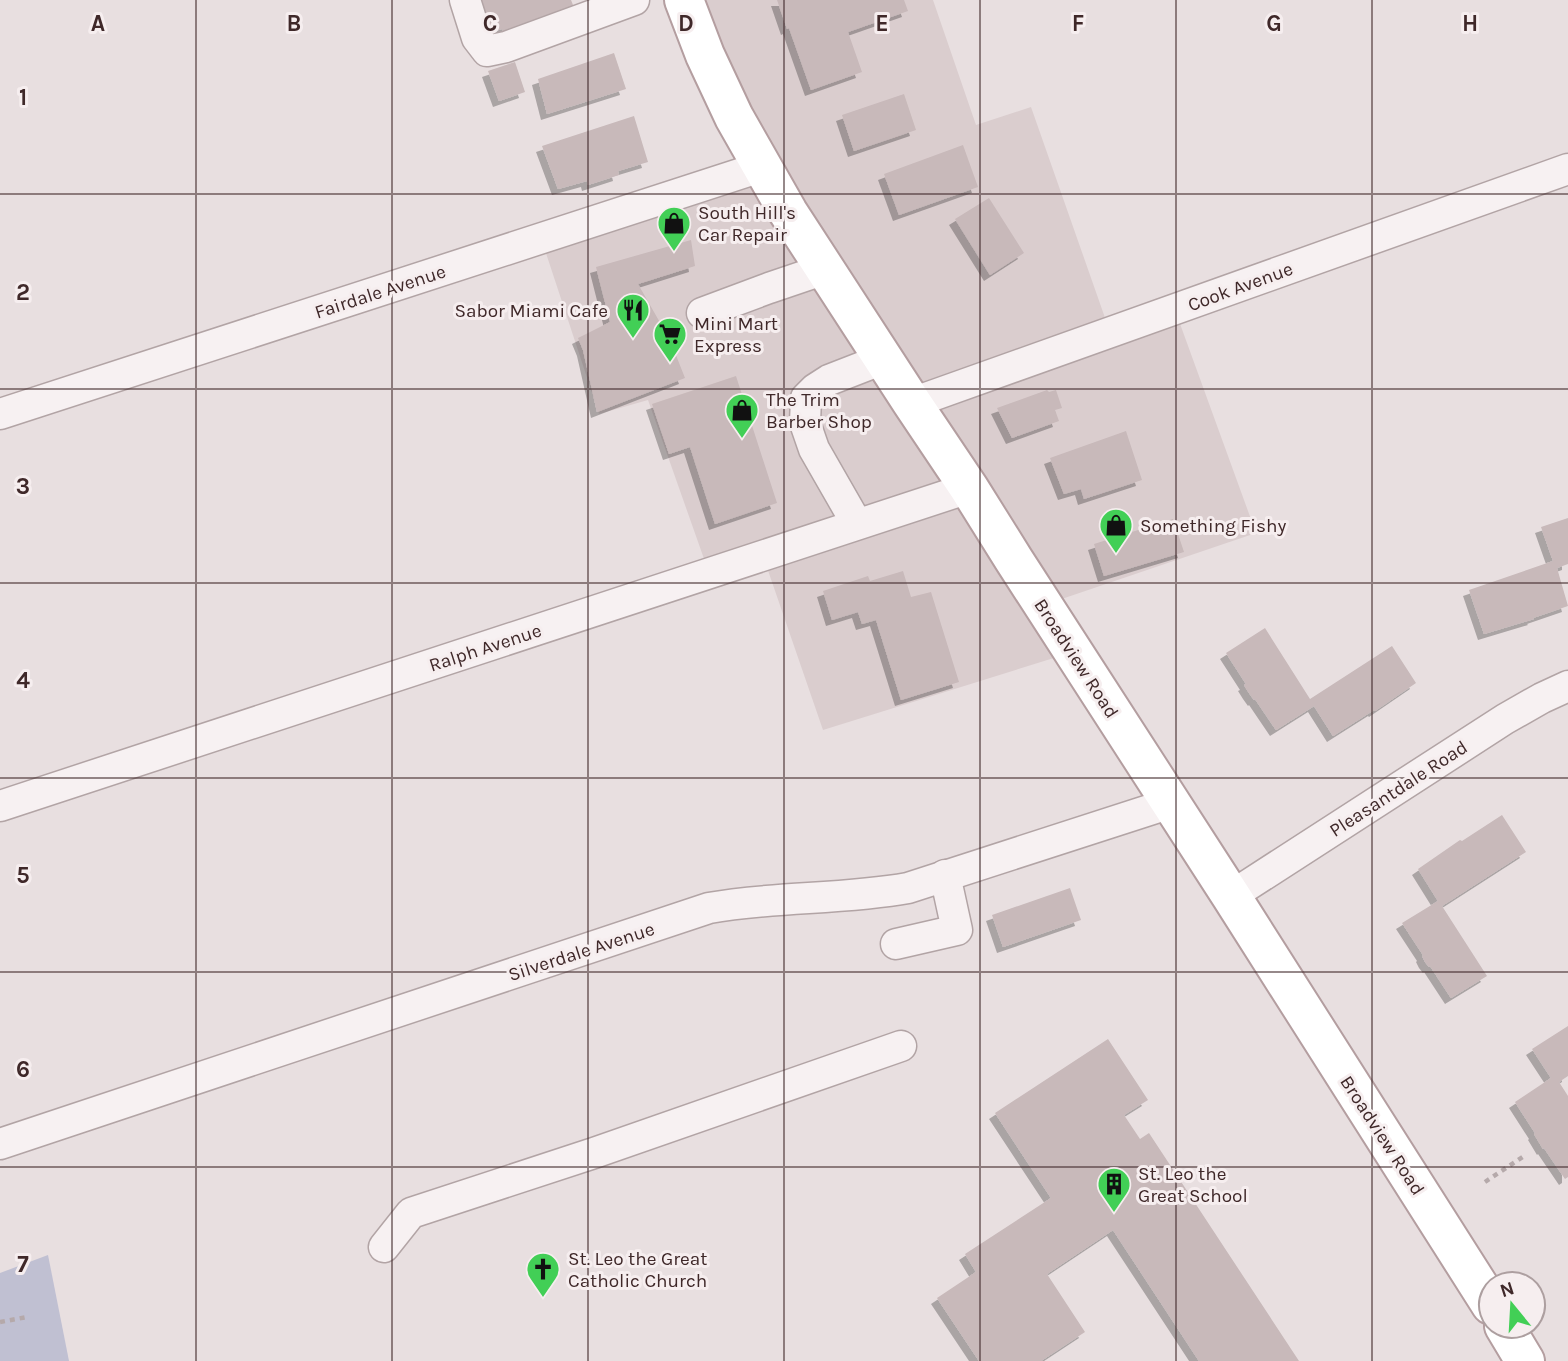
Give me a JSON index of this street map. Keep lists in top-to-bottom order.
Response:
{
  "streets": {
    "main road": ["Broadview Road"],
    "street": [
      "Cook Avenue",
      "Fairdale Avenue",
      "Ralph Avenue",
      "Pleasantdale Road",
      "Silverdale Avenue"
    ]
  },
  "crossings": [
    ["Cook Avenue", "Broadview Road"],
    ["Fairdale Avenue", "Broadview Road"],
    ["Ralph Avenue", "Broadview Road"],
    ["Broadview Road", "Pleasantdale Road"],
    ["Broadview Road", "Silverdale Avenue"]
  ],
  "places": {
    "shop": ["South Hill's Car Repair", "The Trim Barber Shop", "Something Fishy"],
    "restaurant": ["Sabor Miami Cafe"],
    "supermarket": ["Mini Mart Express"],
    "building": ["St. Leo the Great School"],
    "church": ["St. Leo the Great Catholic Church"]
  },
  "north": "top",
  "grid": {
    "columns": [
      "A",
      "B",
      "C",
      "D",
      "E",
      "F",
      "G",
      "H"
    ],
    "rows": [
      "1",
      "2",
      "3",
      "4",
      "5",
      "6",
      "7"
    ]
  }
}
